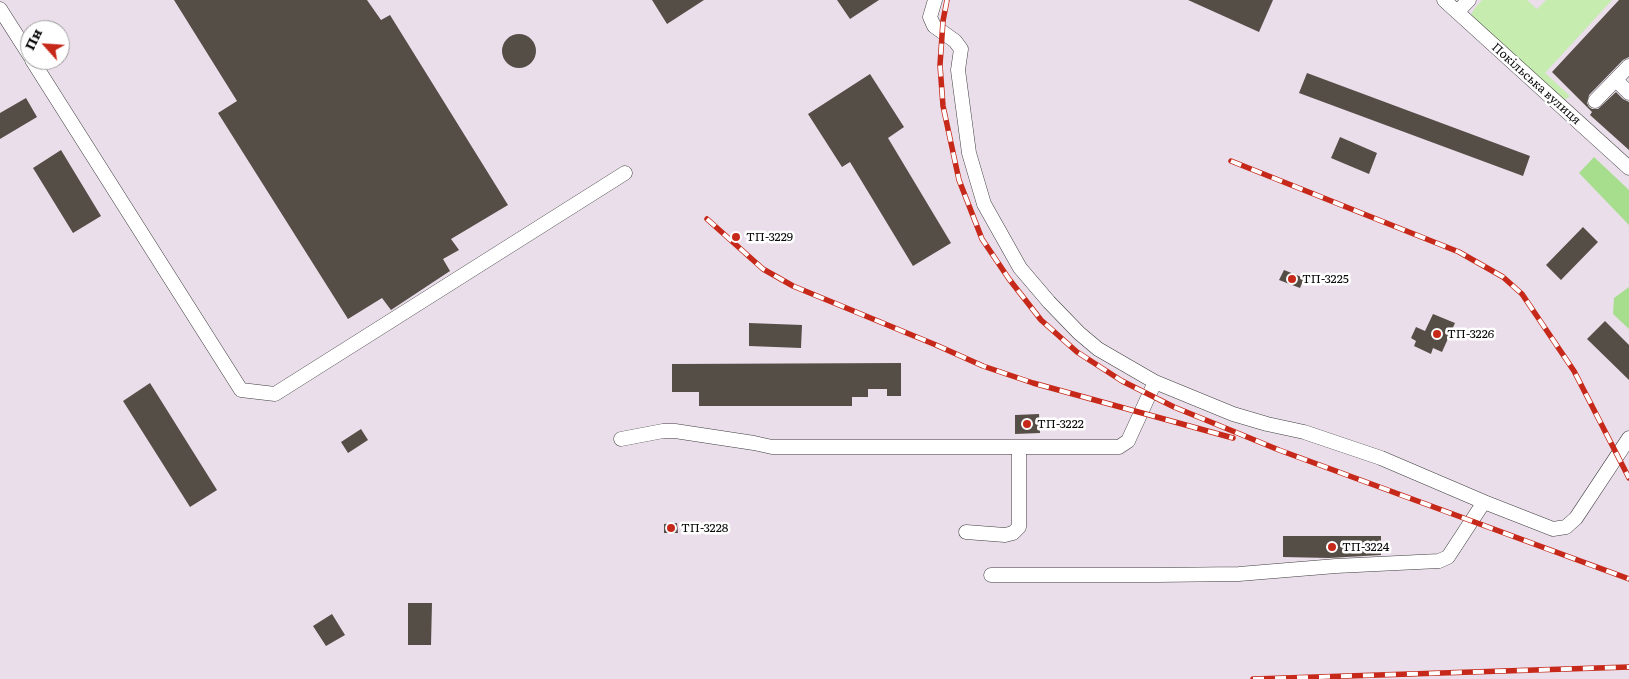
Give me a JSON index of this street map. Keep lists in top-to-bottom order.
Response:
{
  "streets": {
    "street": ["Покільська вулиця"]
  },
  "places": [
    "ТП-3229",
    "ТП-3225",
    "ТП-3226",
    "ТП-3222",
    "ТП-3228",
    "ТП-3224"
  ],
  "north": "top left"
}
